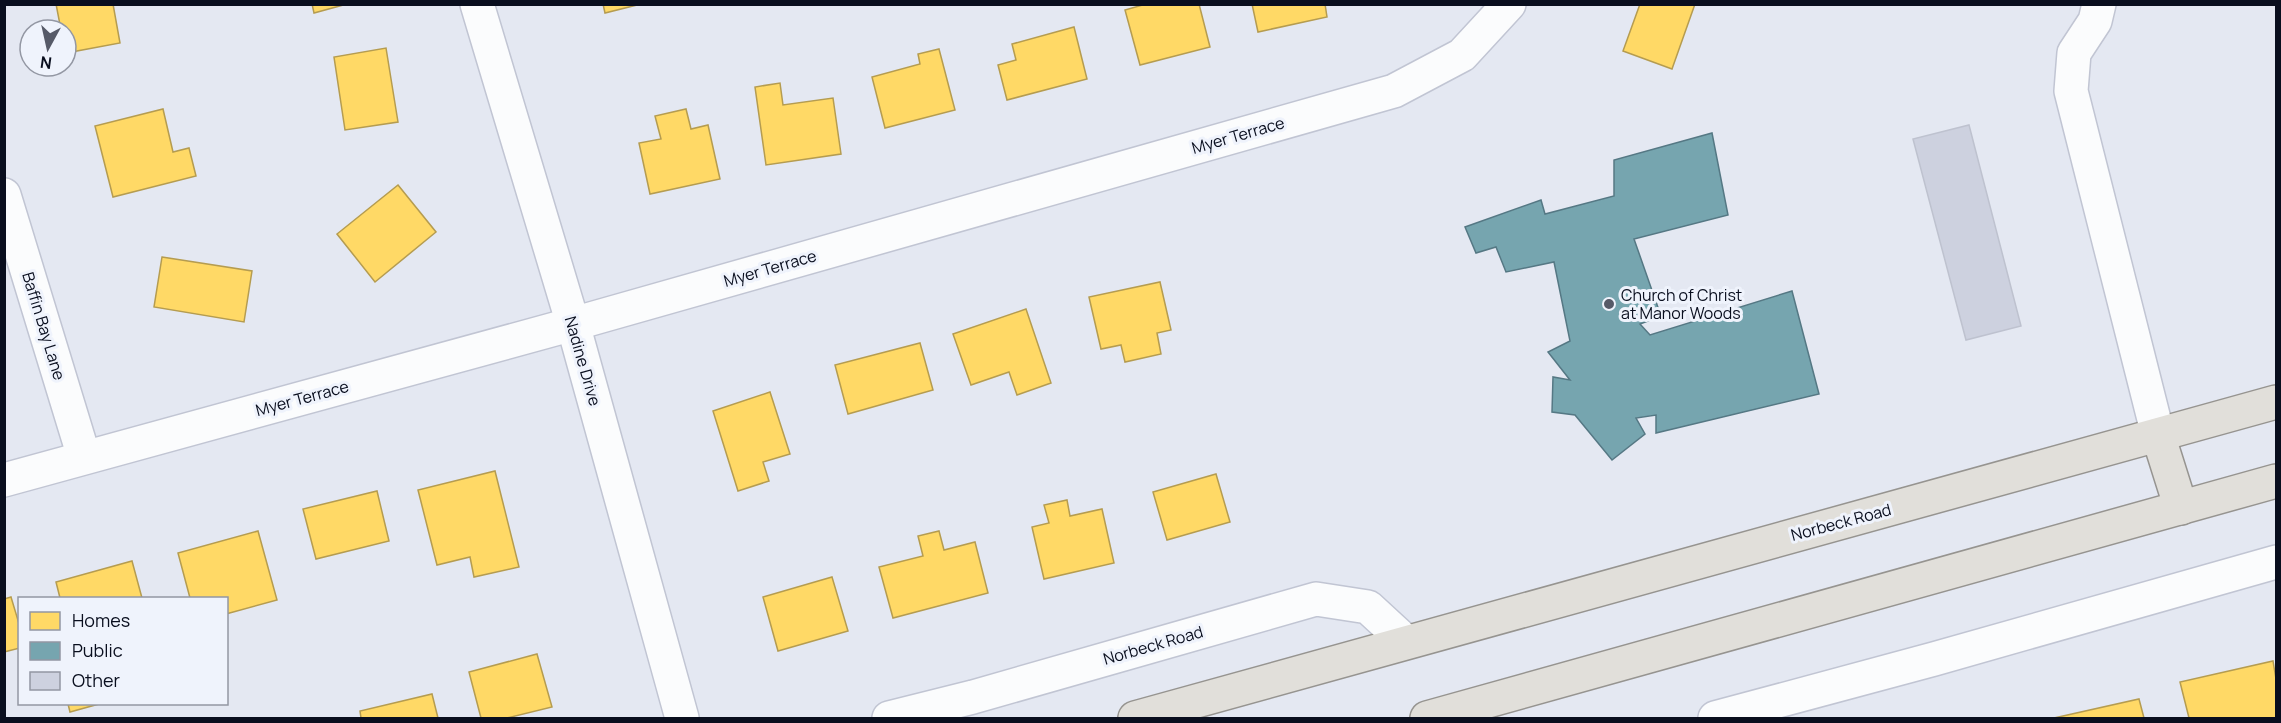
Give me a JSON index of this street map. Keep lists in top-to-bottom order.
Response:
{
  "streets": {
    "main road": ["Norbeck Road"],
    "street": ["Myer Terrace", "Baffin Bay Lane", "Nadine Drive"]
  },
  "crossings": [
    ["Myer Terrace", "Baffin Bay Lane"],
    ["Myer Terrace", "Nadine Drive"]
  ],
  "places": ["Church of Christ at Manor Woods"],
  "legend": ["Homes", "Public", "Other"],
  "north": "bottom"
}
